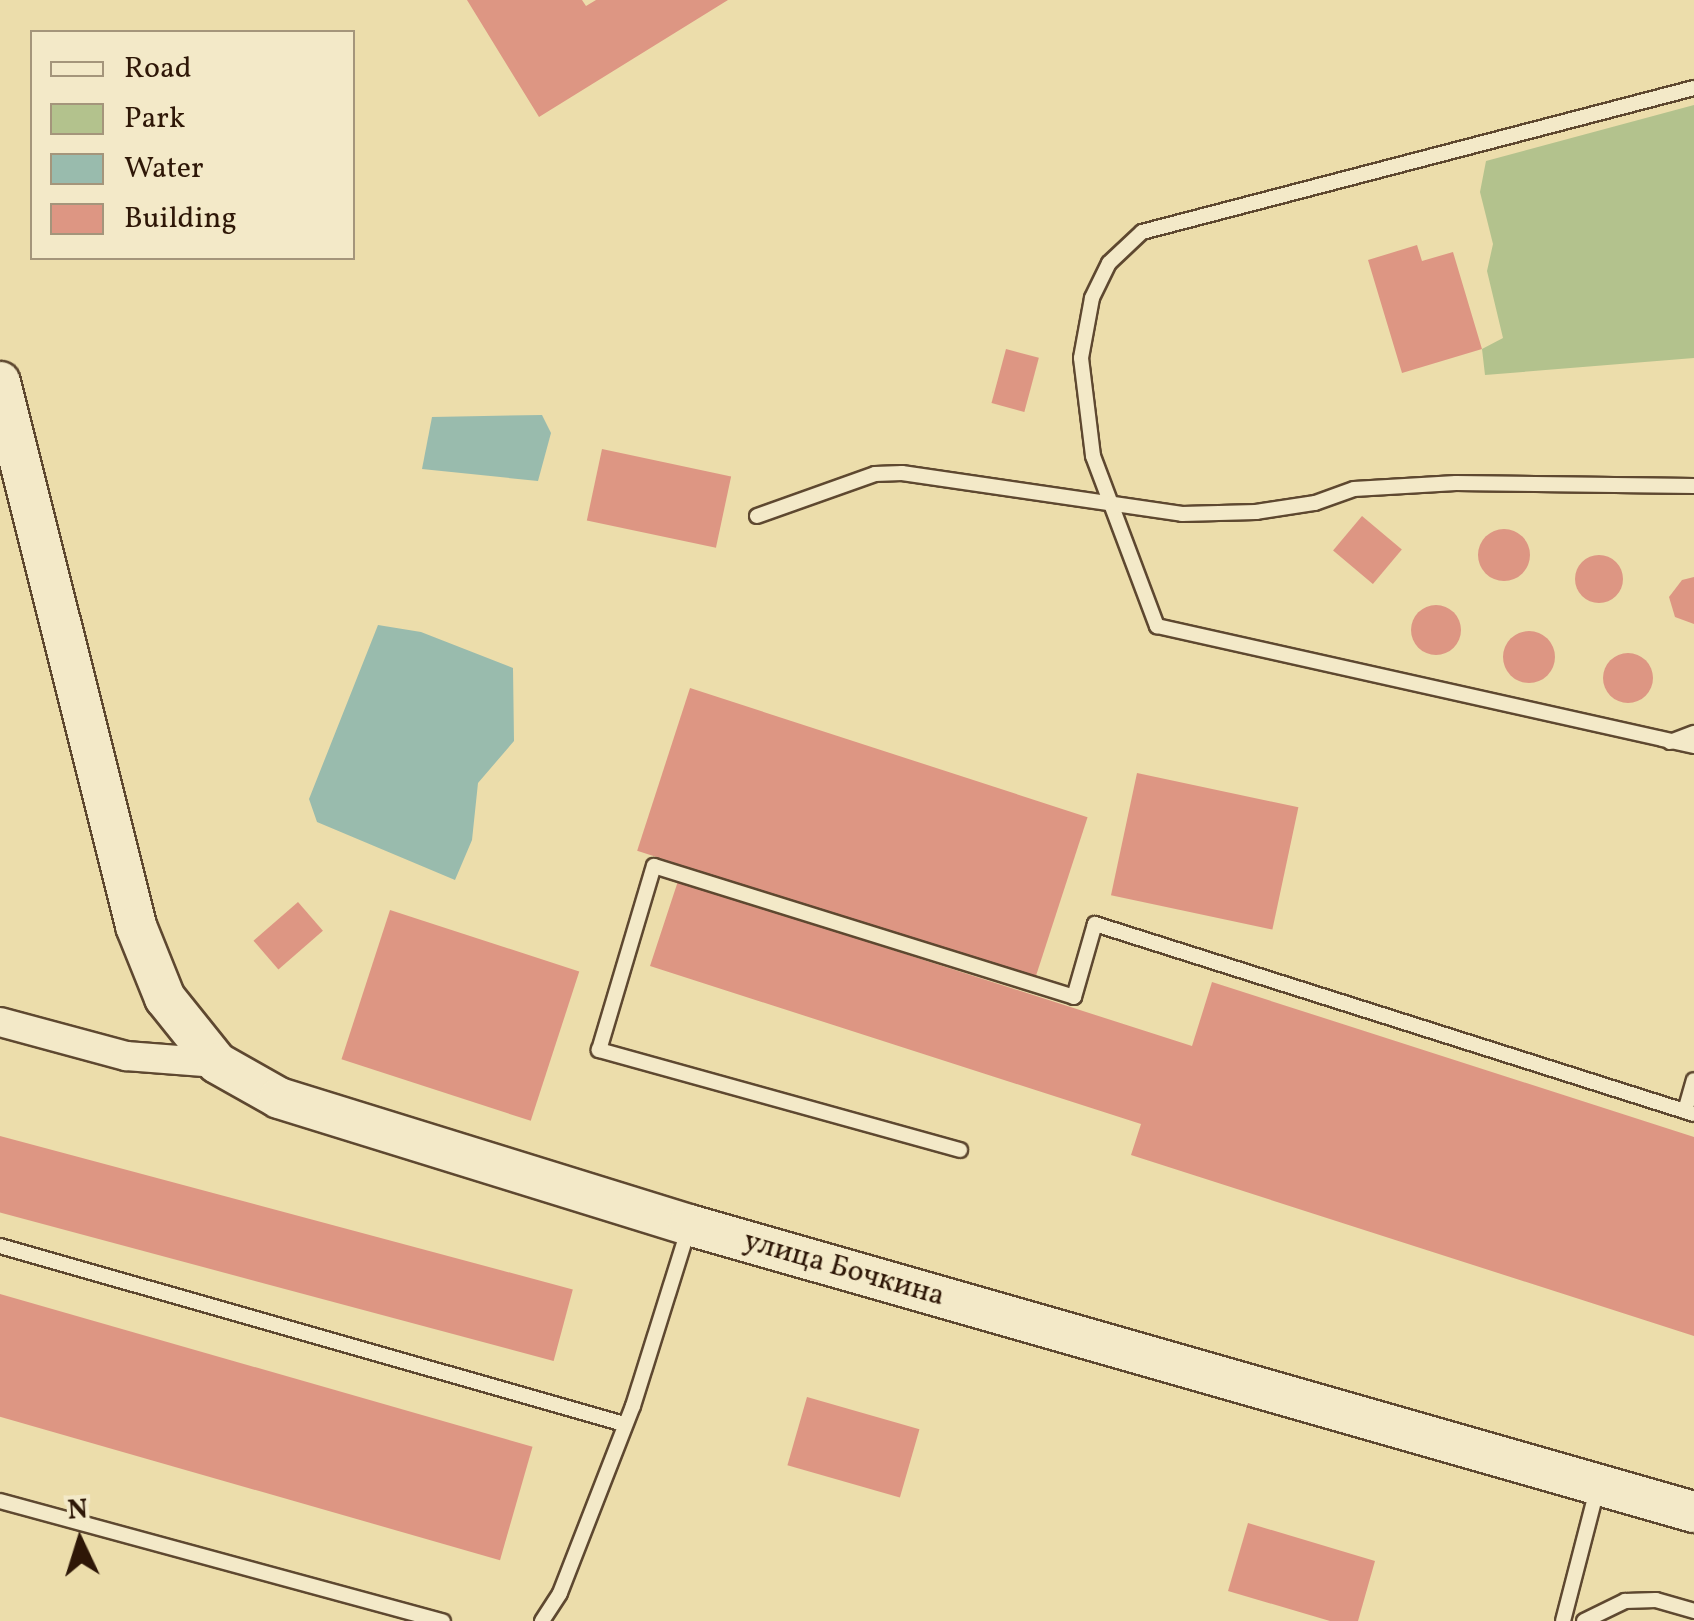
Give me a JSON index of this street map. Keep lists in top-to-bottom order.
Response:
{
  "streets": {
    "street": ["улица Бочкина"]
  },
  "legend": [
    "Road",
    "Park",
    "Water",
    "Building"
  ],
  "north": "top"
}
